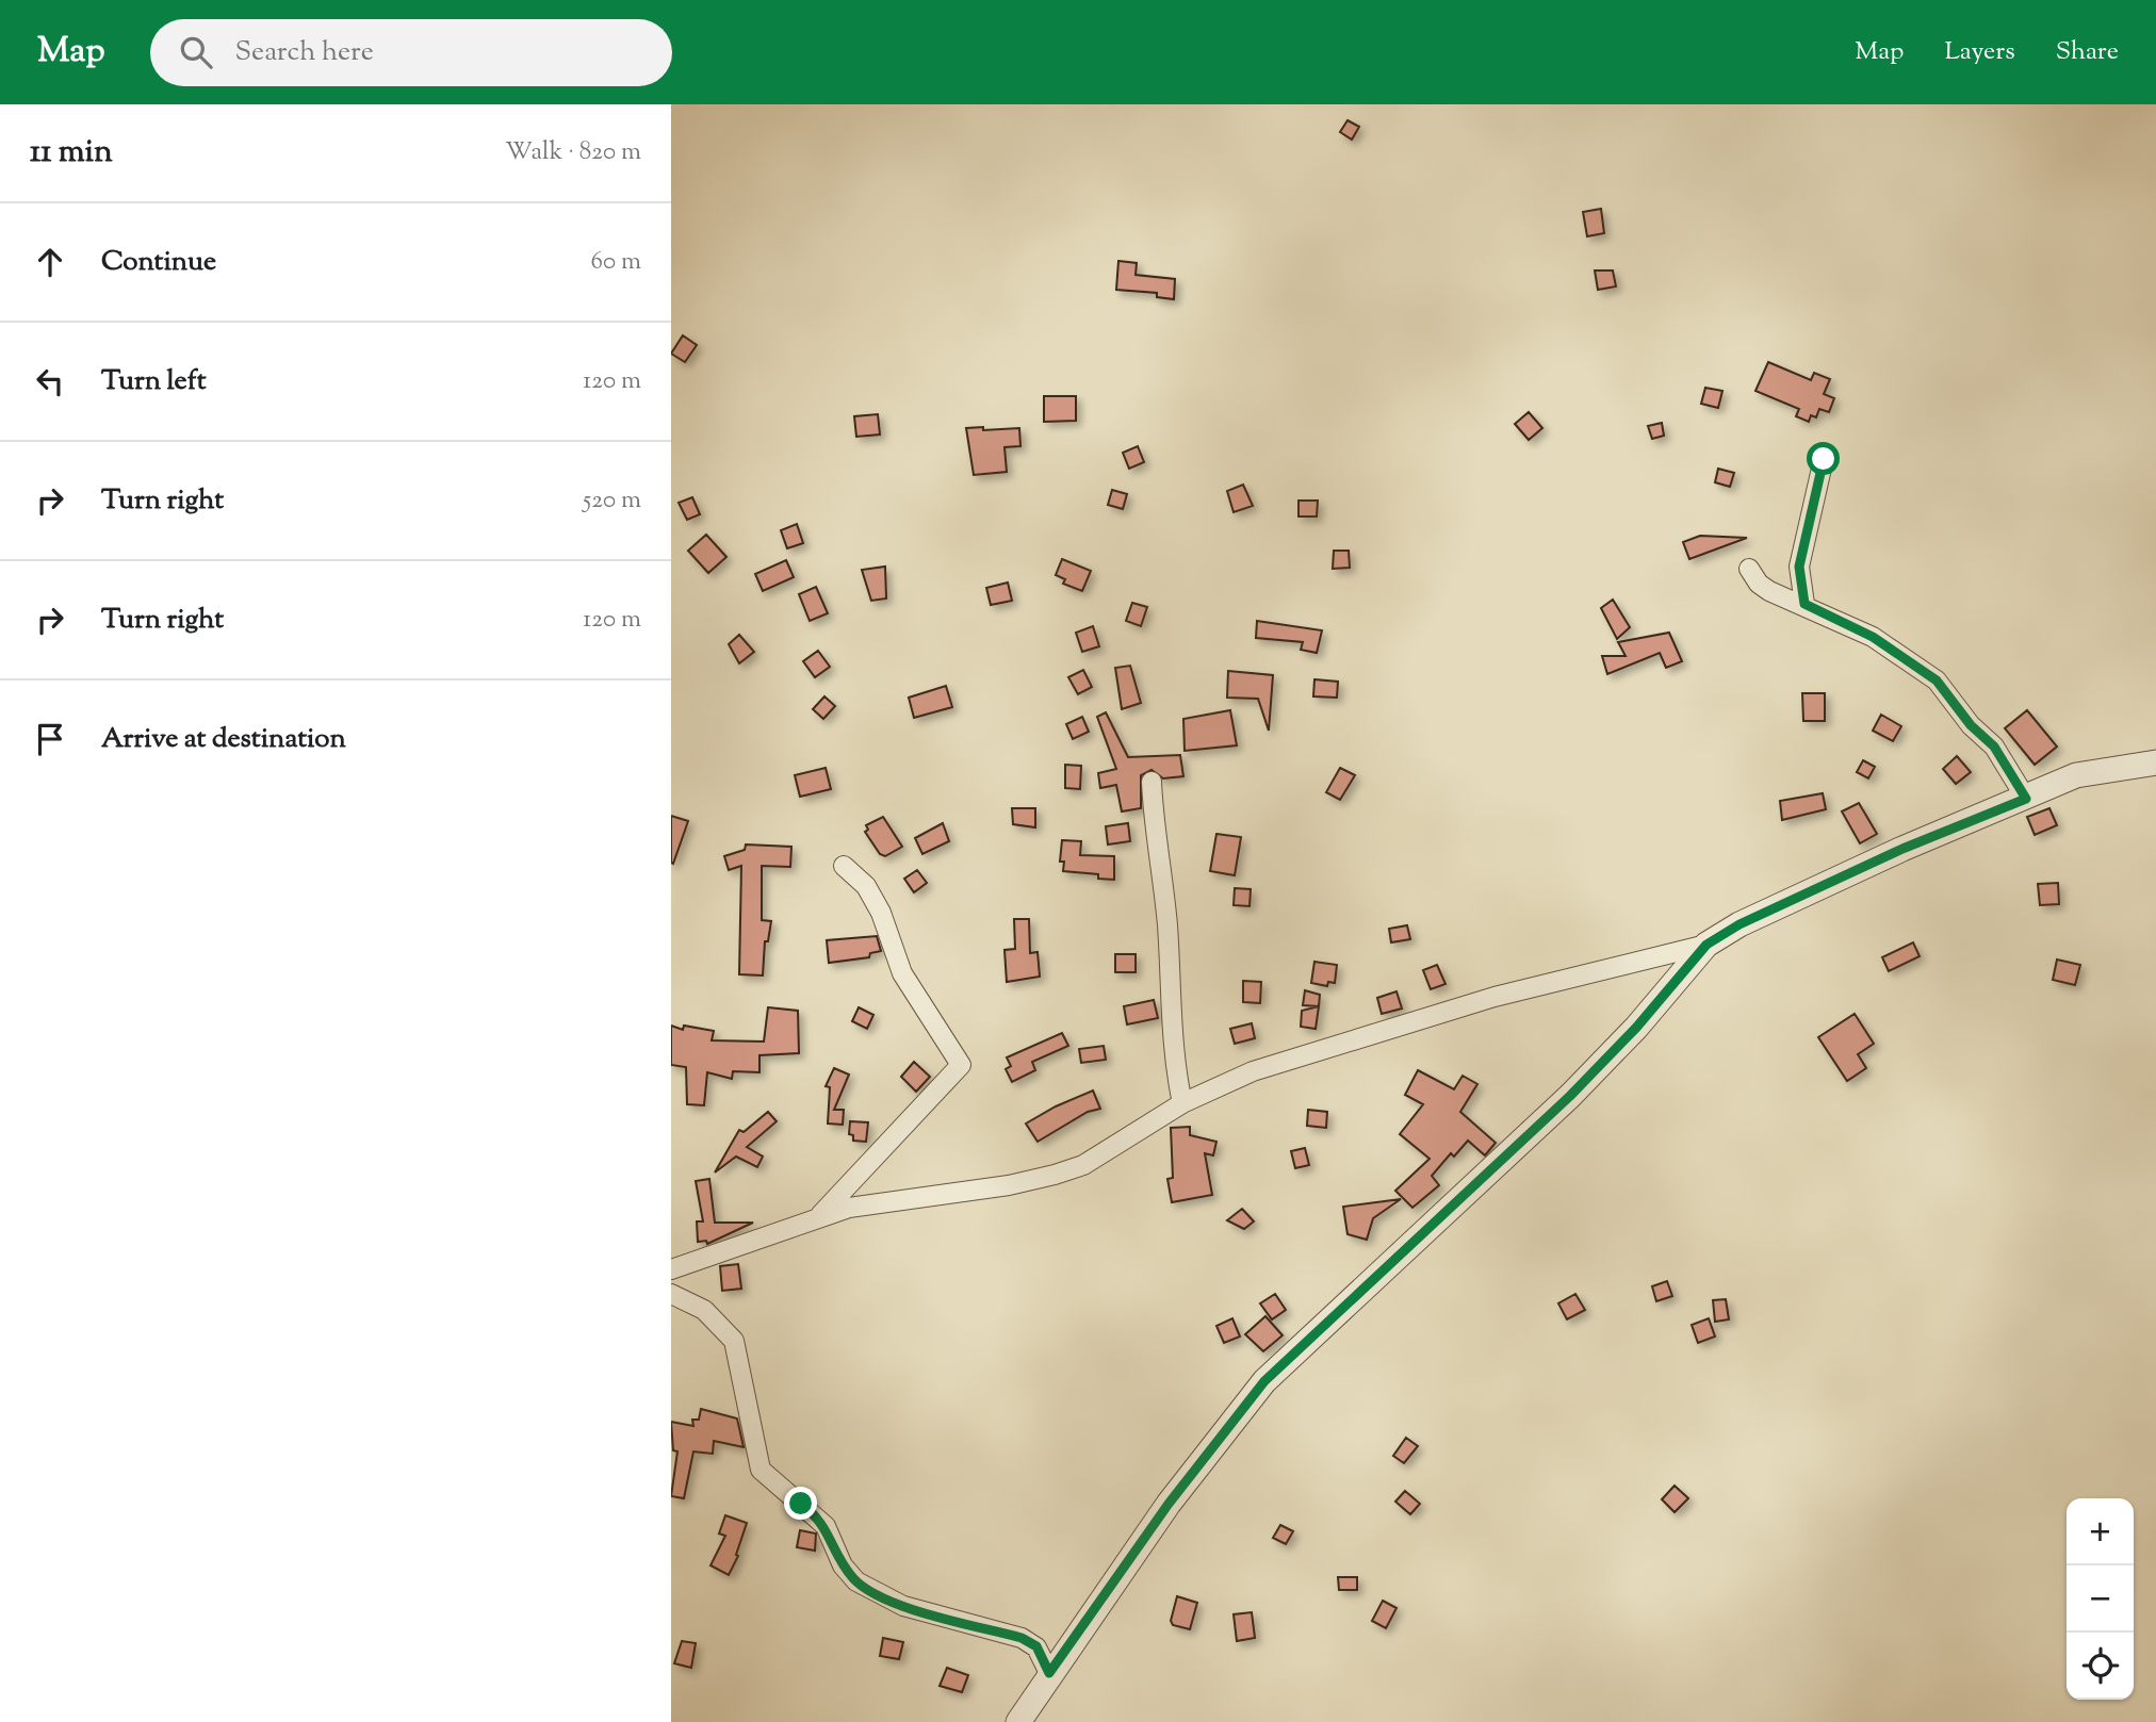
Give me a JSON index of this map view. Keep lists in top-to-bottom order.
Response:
{
  "page": {
    "header": "Map",
    "search": "Search here",
    "nav": ["Map", "Layers", "Share"],
    "heading": ["11 min", "Walk · 820 m"],
    "list": [
      ["Continue", "60 m"],
      ["Turn left", "120 m"],
      ["Turn right", "520 m"],
      ["Turn right", "120 m"],
      "Arrive at destination"
    ],
    "map_buttons": ["+", "−"]
  }
}
